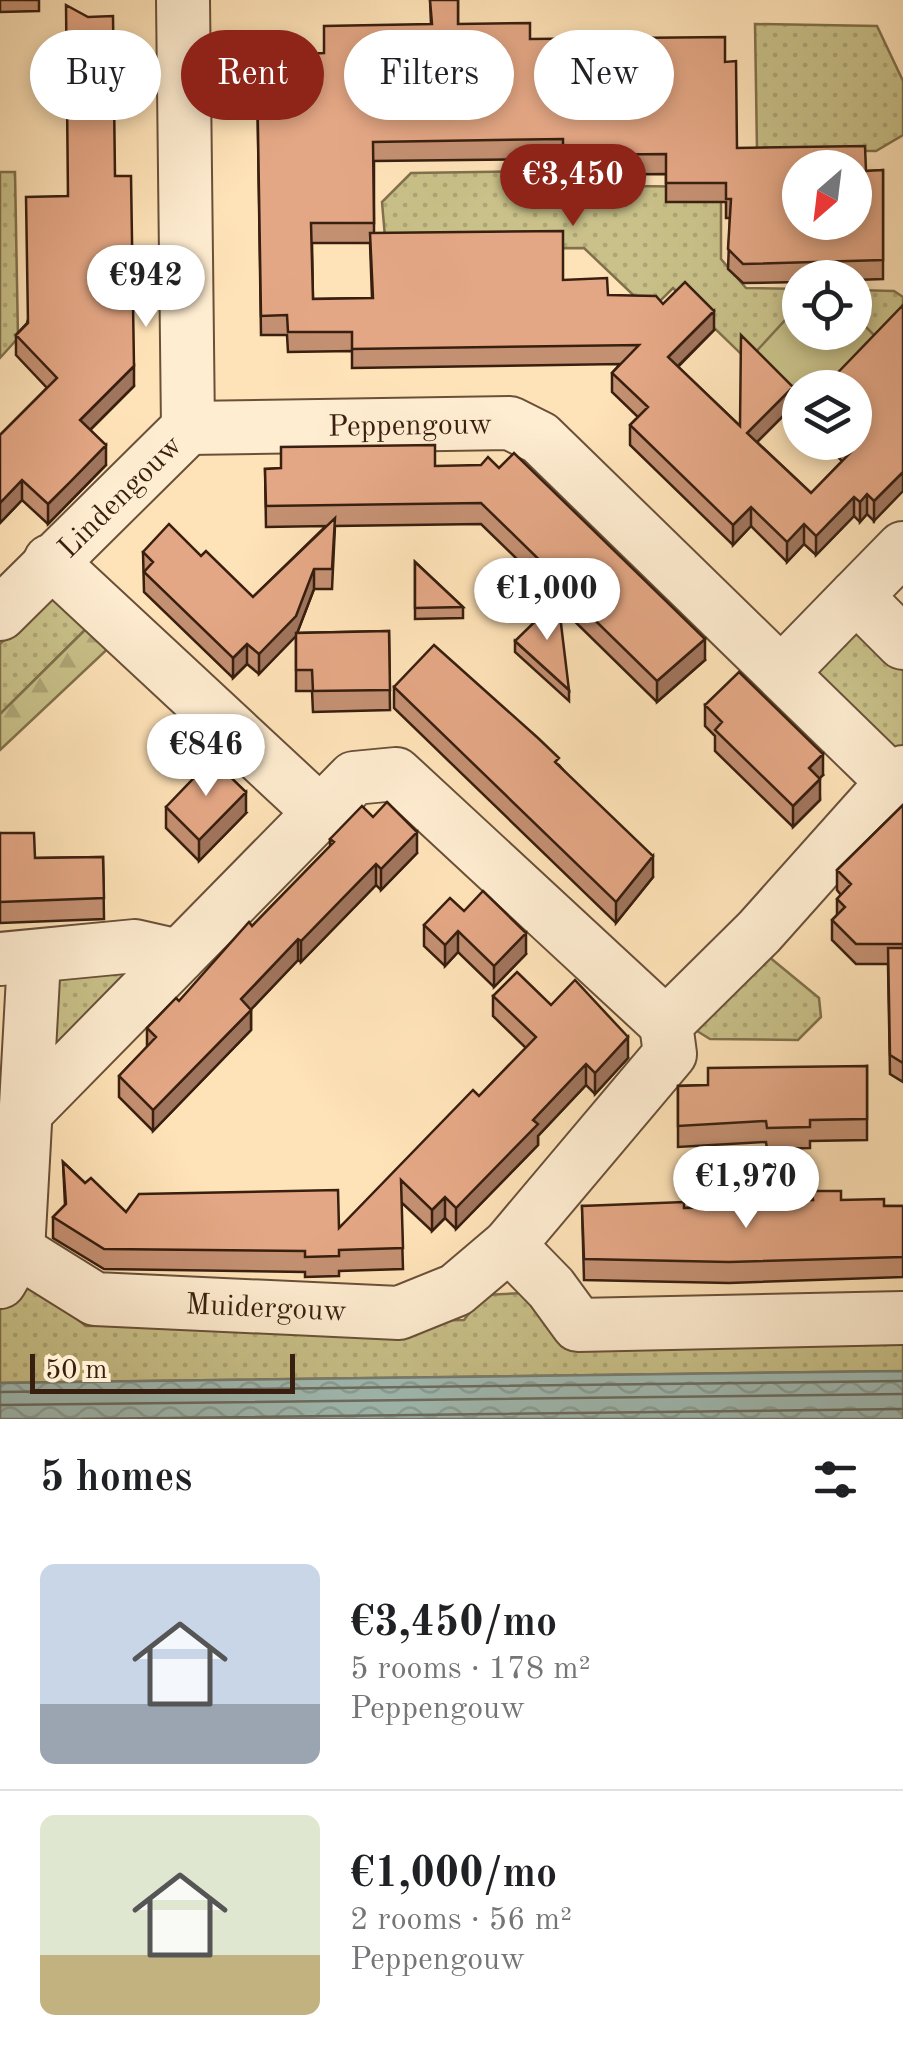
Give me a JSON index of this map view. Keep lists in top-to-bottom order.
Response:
{
  "streets": {
    "street": ["Peppengouw", "Lindengouw", "Muidergouw"]
  },
  "crossings": [
    ["Peppengouw", "Lindengouw"]
  ],
  "scale_bar": "50 m",
  "north": "bottom left",
  "page": {
    "chip": [
      "Buy",
      "Rent",
      "Filters",
      "New"
    ],
    "price": [
      "€3,450",
      "€942",
      "€1,000",
      "€846",
      "€1,970"
    ],
    "scale": "50 m",
    "heading": "5 homes",
    "list": [
      {
        "name": "€3,450/mo",
        "note": "5 rooms · 178 m² · Peppengouw"
      },
      {
        "name": "€1,000/mo",
        "note": "2 rooms · 56 m² · Peppengouw"
      }
    ]
  }
}
